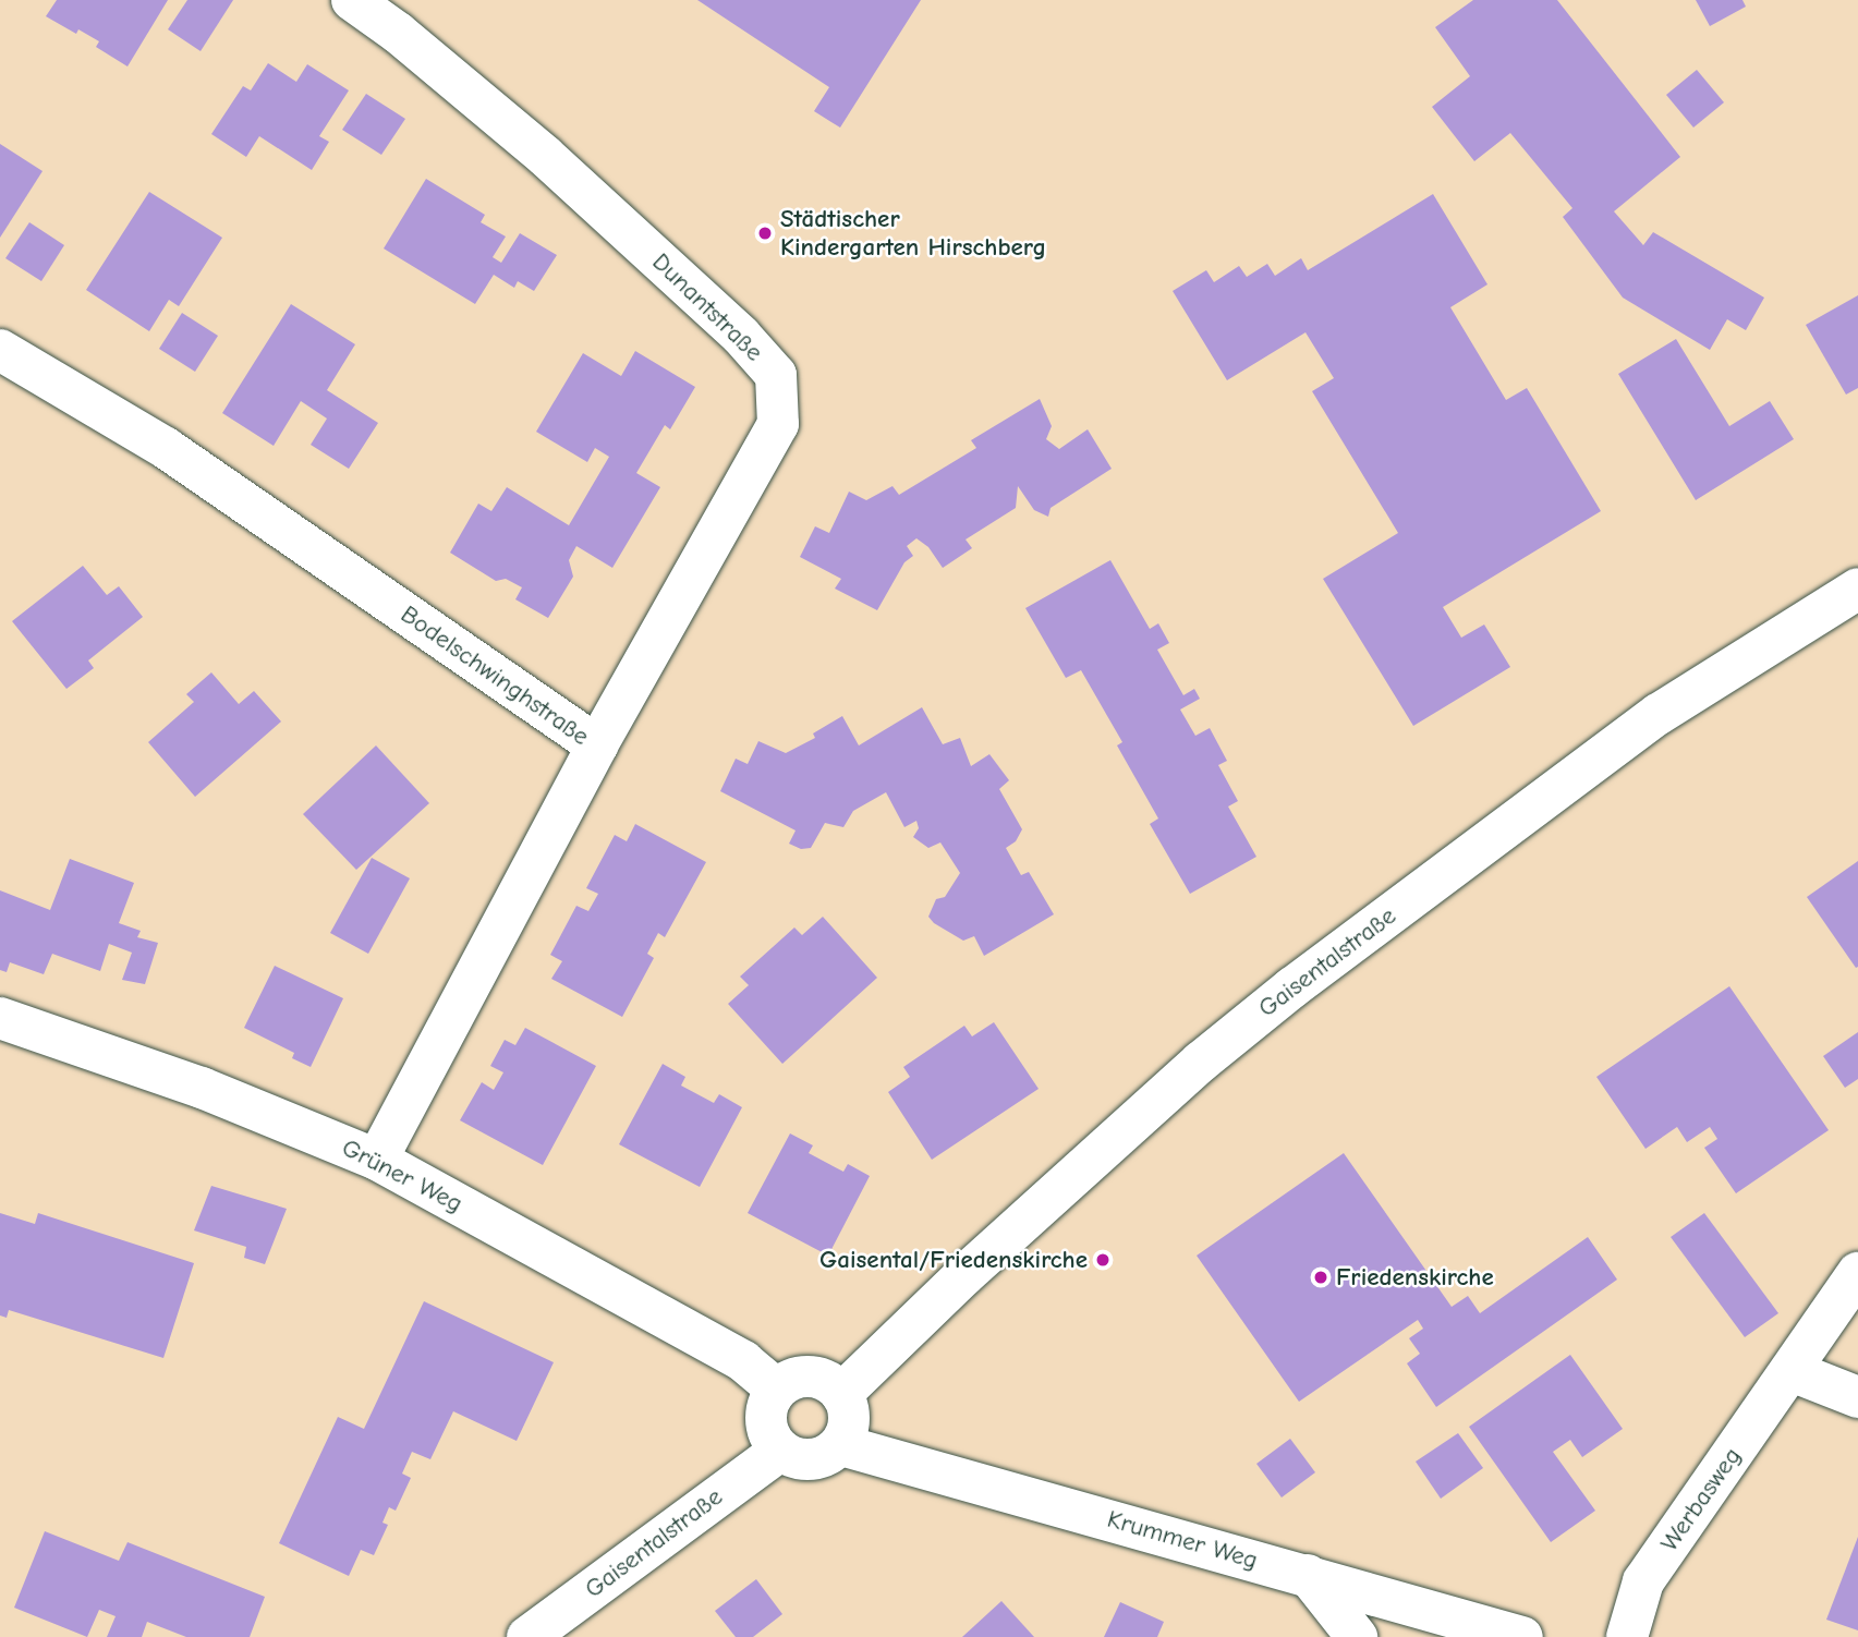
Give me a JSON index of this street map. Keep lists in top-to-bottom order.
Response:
{
  "streets": {
    "street": [
      "Dunantstraße",
      "Bodelschwinghstraße",
      "Gaisentalstraße",
      "Grüner Weg",
      "Werbasweg",
      "Krummer Weg"
    ]
  },
  "crossings": [
    ["Dunantstraße", "Bodelschwinghstraße"],
    ["Bodelschwinghstraße", "Grüner Weg"],
    ["Gaisentalstraße", "Grüner Weg"],
    ["Gaisentalstraße", "Krummer Weg"],
    ["Grüner Weg", "Krummer Weg"]
  ],
  "places": ["Städtischer Kindergarten Hirschberg", "Gaisental/Friedenskirche", "Friedenskirche"]
}
